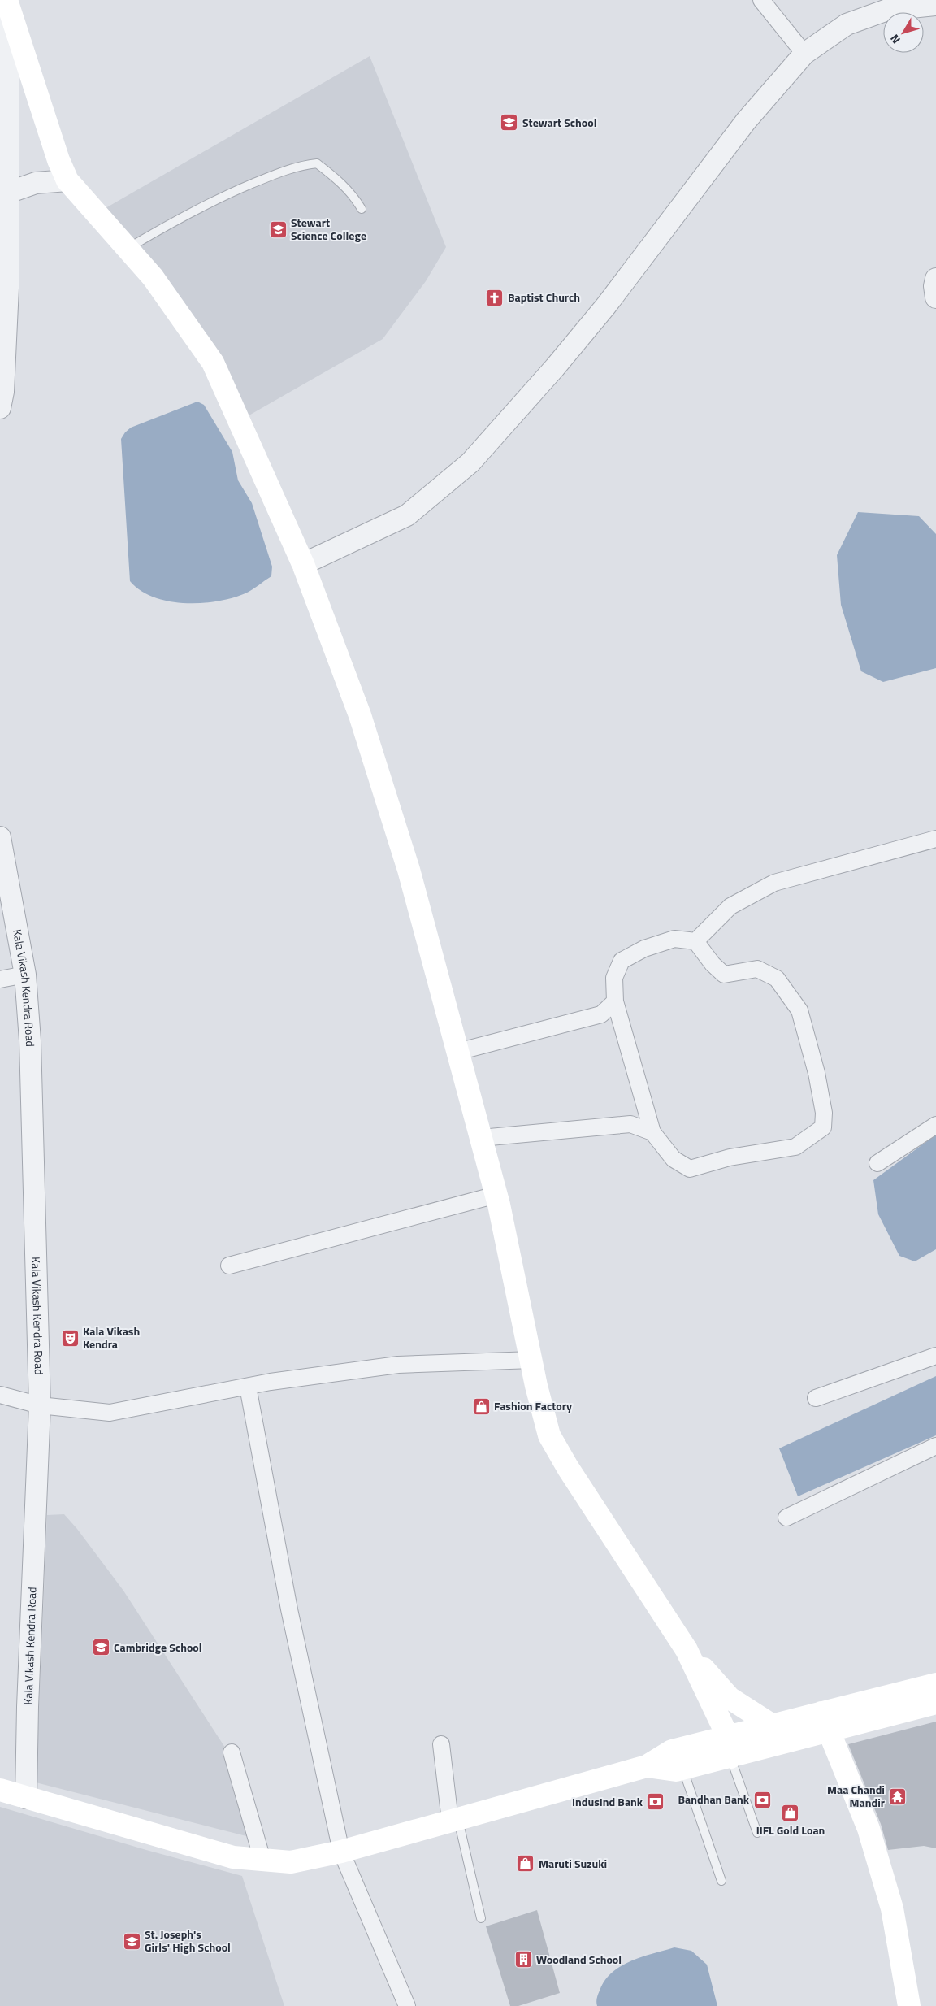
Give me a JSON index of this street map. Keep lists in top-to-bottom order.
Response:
{
  "streets": {
    "street": ["Kala Vikash Kendra Road"]
  },
  "places": {
    "school or university": [
      "Stewart School",
      "Stewart Science College",
      "Cambridge School",
      "St. Joseph's Girls' High School"
    ],
    "church": ["Baptist Church"],
    "theatre": ["Kala Vikash Kendra"],
    "shop": ["Fashion Factory", "IIFL Gold Loan", "Maruti Suzuki"],
    "temple": ["Maa Chandi Mandir"],
    "bank": ["Bandhan Bank", "IndusInd Bank"],
    "building": ["Woodland School"]
  },
  "north": "bottom left"
}
